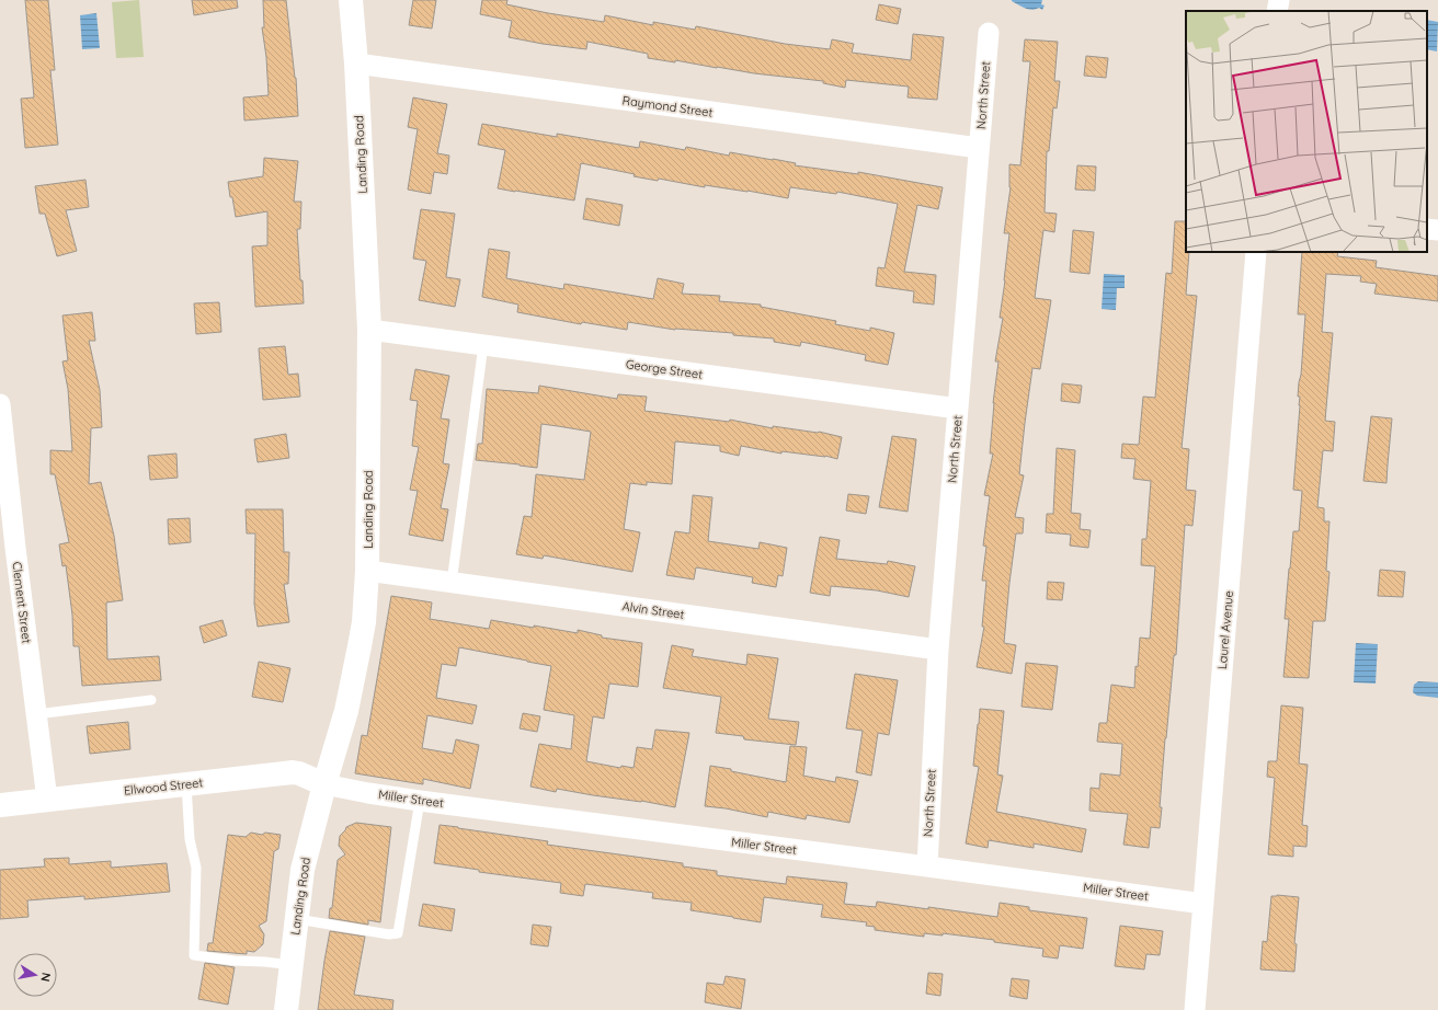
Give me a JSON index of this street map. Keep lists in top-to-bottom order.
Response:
{
  "streets": {
    "street": [
      "North Street",
      "Raymond Street",
      "Landing Road",
      "George Street",
      "Clement Street",
      "Alvin Street",
      "Laurel Avenue",
      "Ellwood Street",
      "Miller Street"
    ]
  },
  "crossings": [
    ["North Street", "Raymond Street"],
    ["North Street", "George Street"],
    ["North Street", "Alvin Street"],
    ["North Street", "Miller Street"],
    ["Raymond Street", "Landing Road"],
    ["Landing Road", "George Street"],
    ["Landing Road", "Alvin Street"],
    ["Landing Road", "Ellwood Street"],
    ["Landing Road", "Miller Street"],
    ["Clement Street", "Ellwood Street"],
    ["Laurel Avenue", "Miller Street"],
    ["Ellwood Street", "Miller Street"]
  ],
  "north": "right"
}
